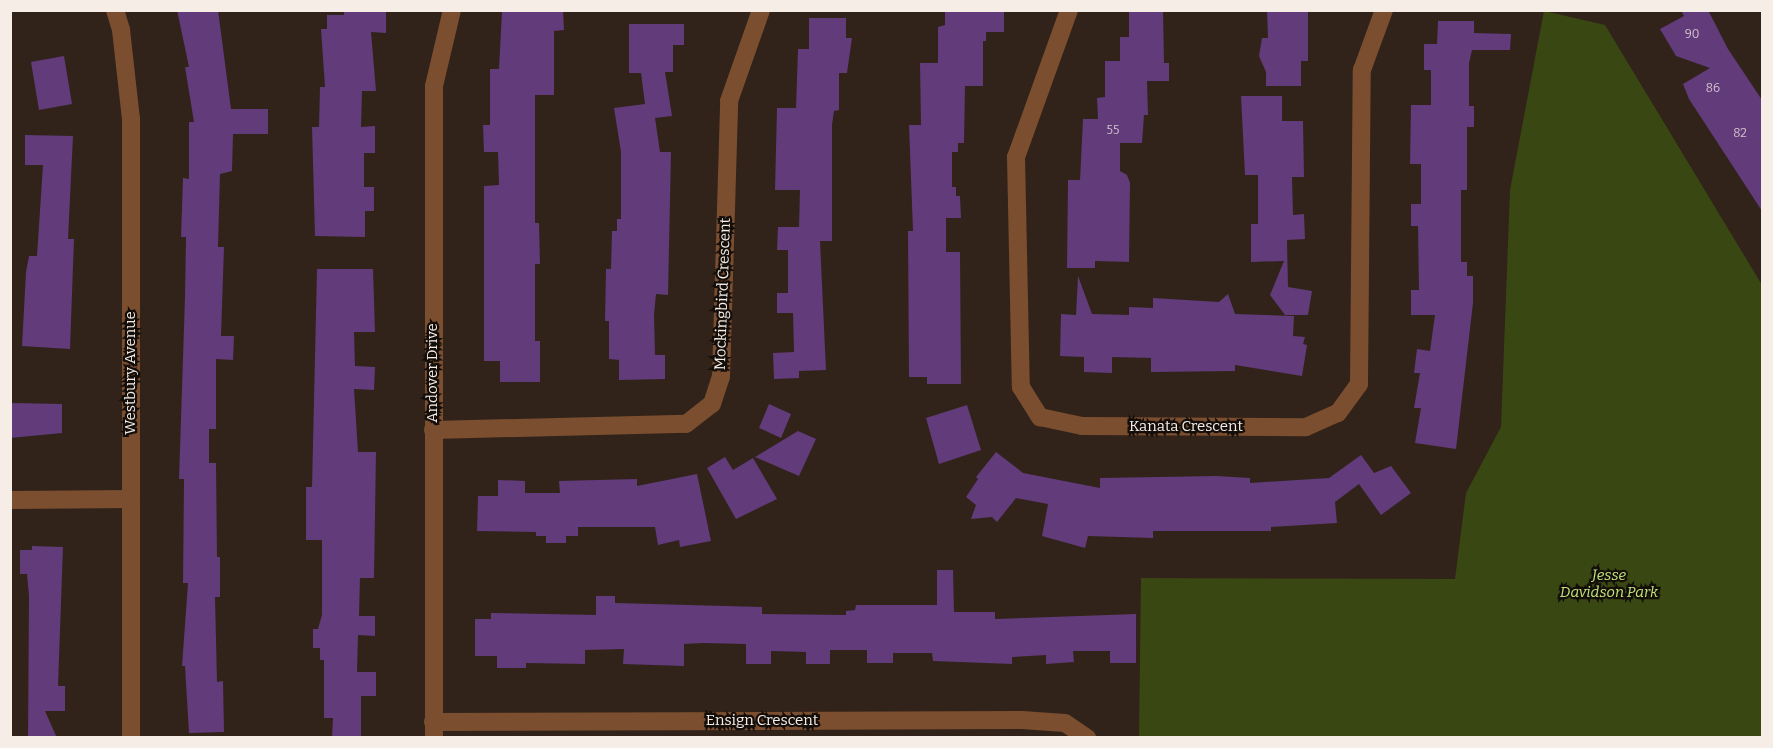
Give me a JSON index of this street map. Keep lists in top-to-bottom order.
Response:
{
  "streets": {
    "street": [
      "Mockingbird Crescent",
      "Westbury Avenue",
      "Andover Drive",
      "Kanata Crescent",
      "Ensign Crescent"
    ]
  },
  "crossings": [
    ["Mockingbird Crescent", "Andover Drive"],
    ["Andover Drive", "Ensign Crescent"]
  ],
  "parks": ["Jesse Davidson Park"],
  "house_numbers": [
    "90",
    "86",
    "55",
    "82"
  ]
}
